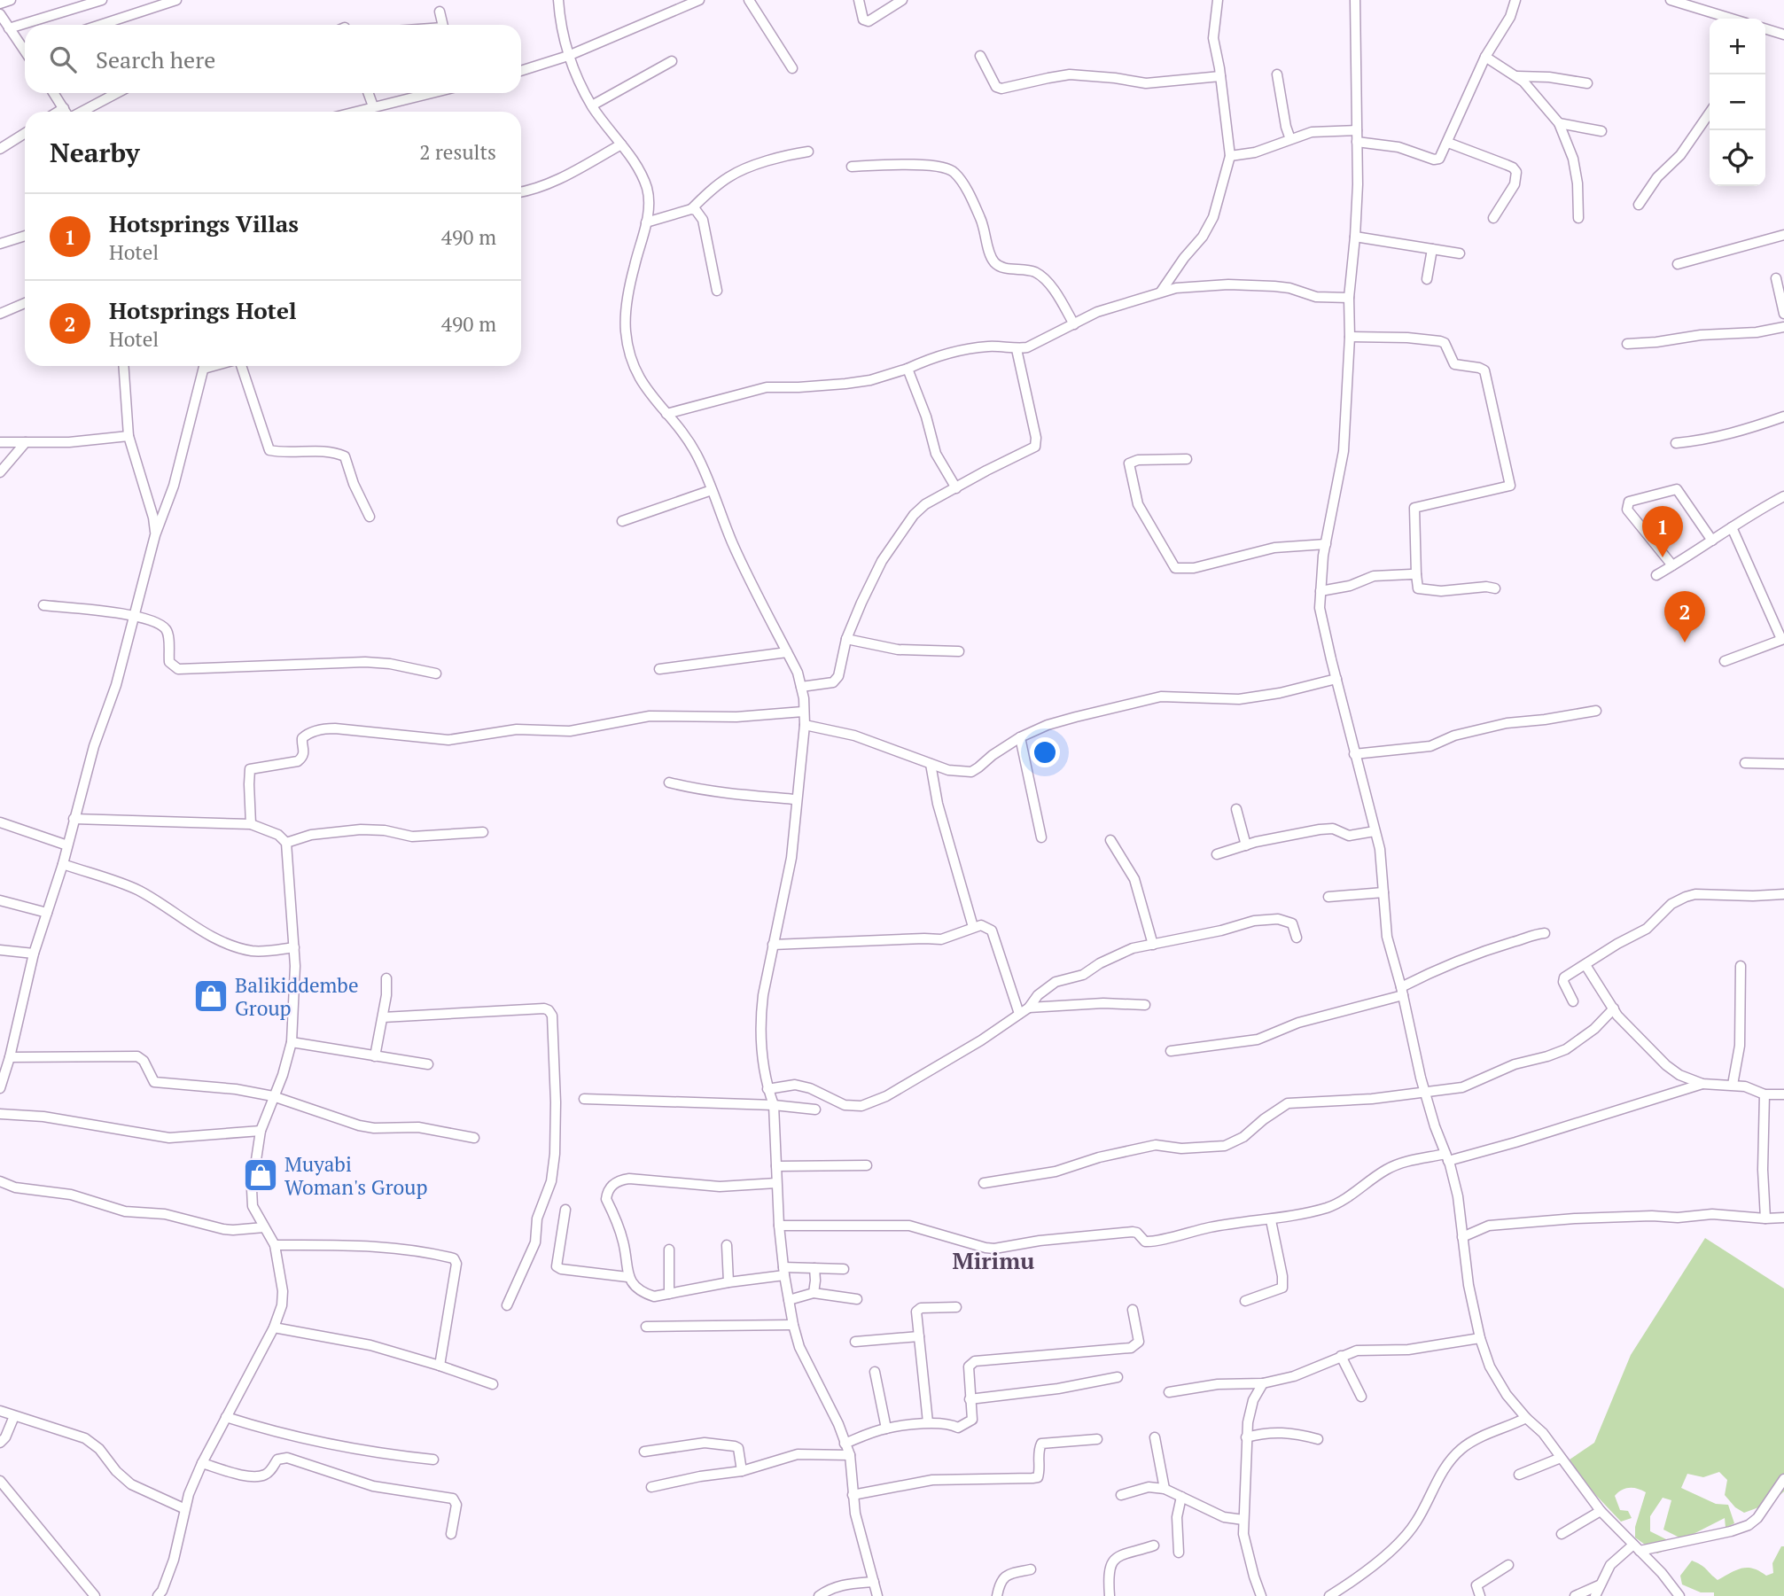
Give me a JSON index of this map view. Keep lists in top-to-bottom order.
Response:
{
  "districts": ["Mirimu"],
  "places": {
    "shop": ["Balikiddembe Group", "Muyabi Woman's Group"]
  },
  "page": {
    "map_buttons": ["+", "−"],
    "search": "Search here",
    "heading": ["Nearby", "2 results"],
    "list": [
      {
        "mark": "1",
        "name": "Hotsprings Villas",
        "note": "Hotel",
        "value": "490 m"
      },
      {
        "mark": "2",
        "name": "Hotsprings Hotel",
        "note": "Hotel",
        "value": "490 m"
      }
    ],
    "pins": ["1", "2"]
  }
}
